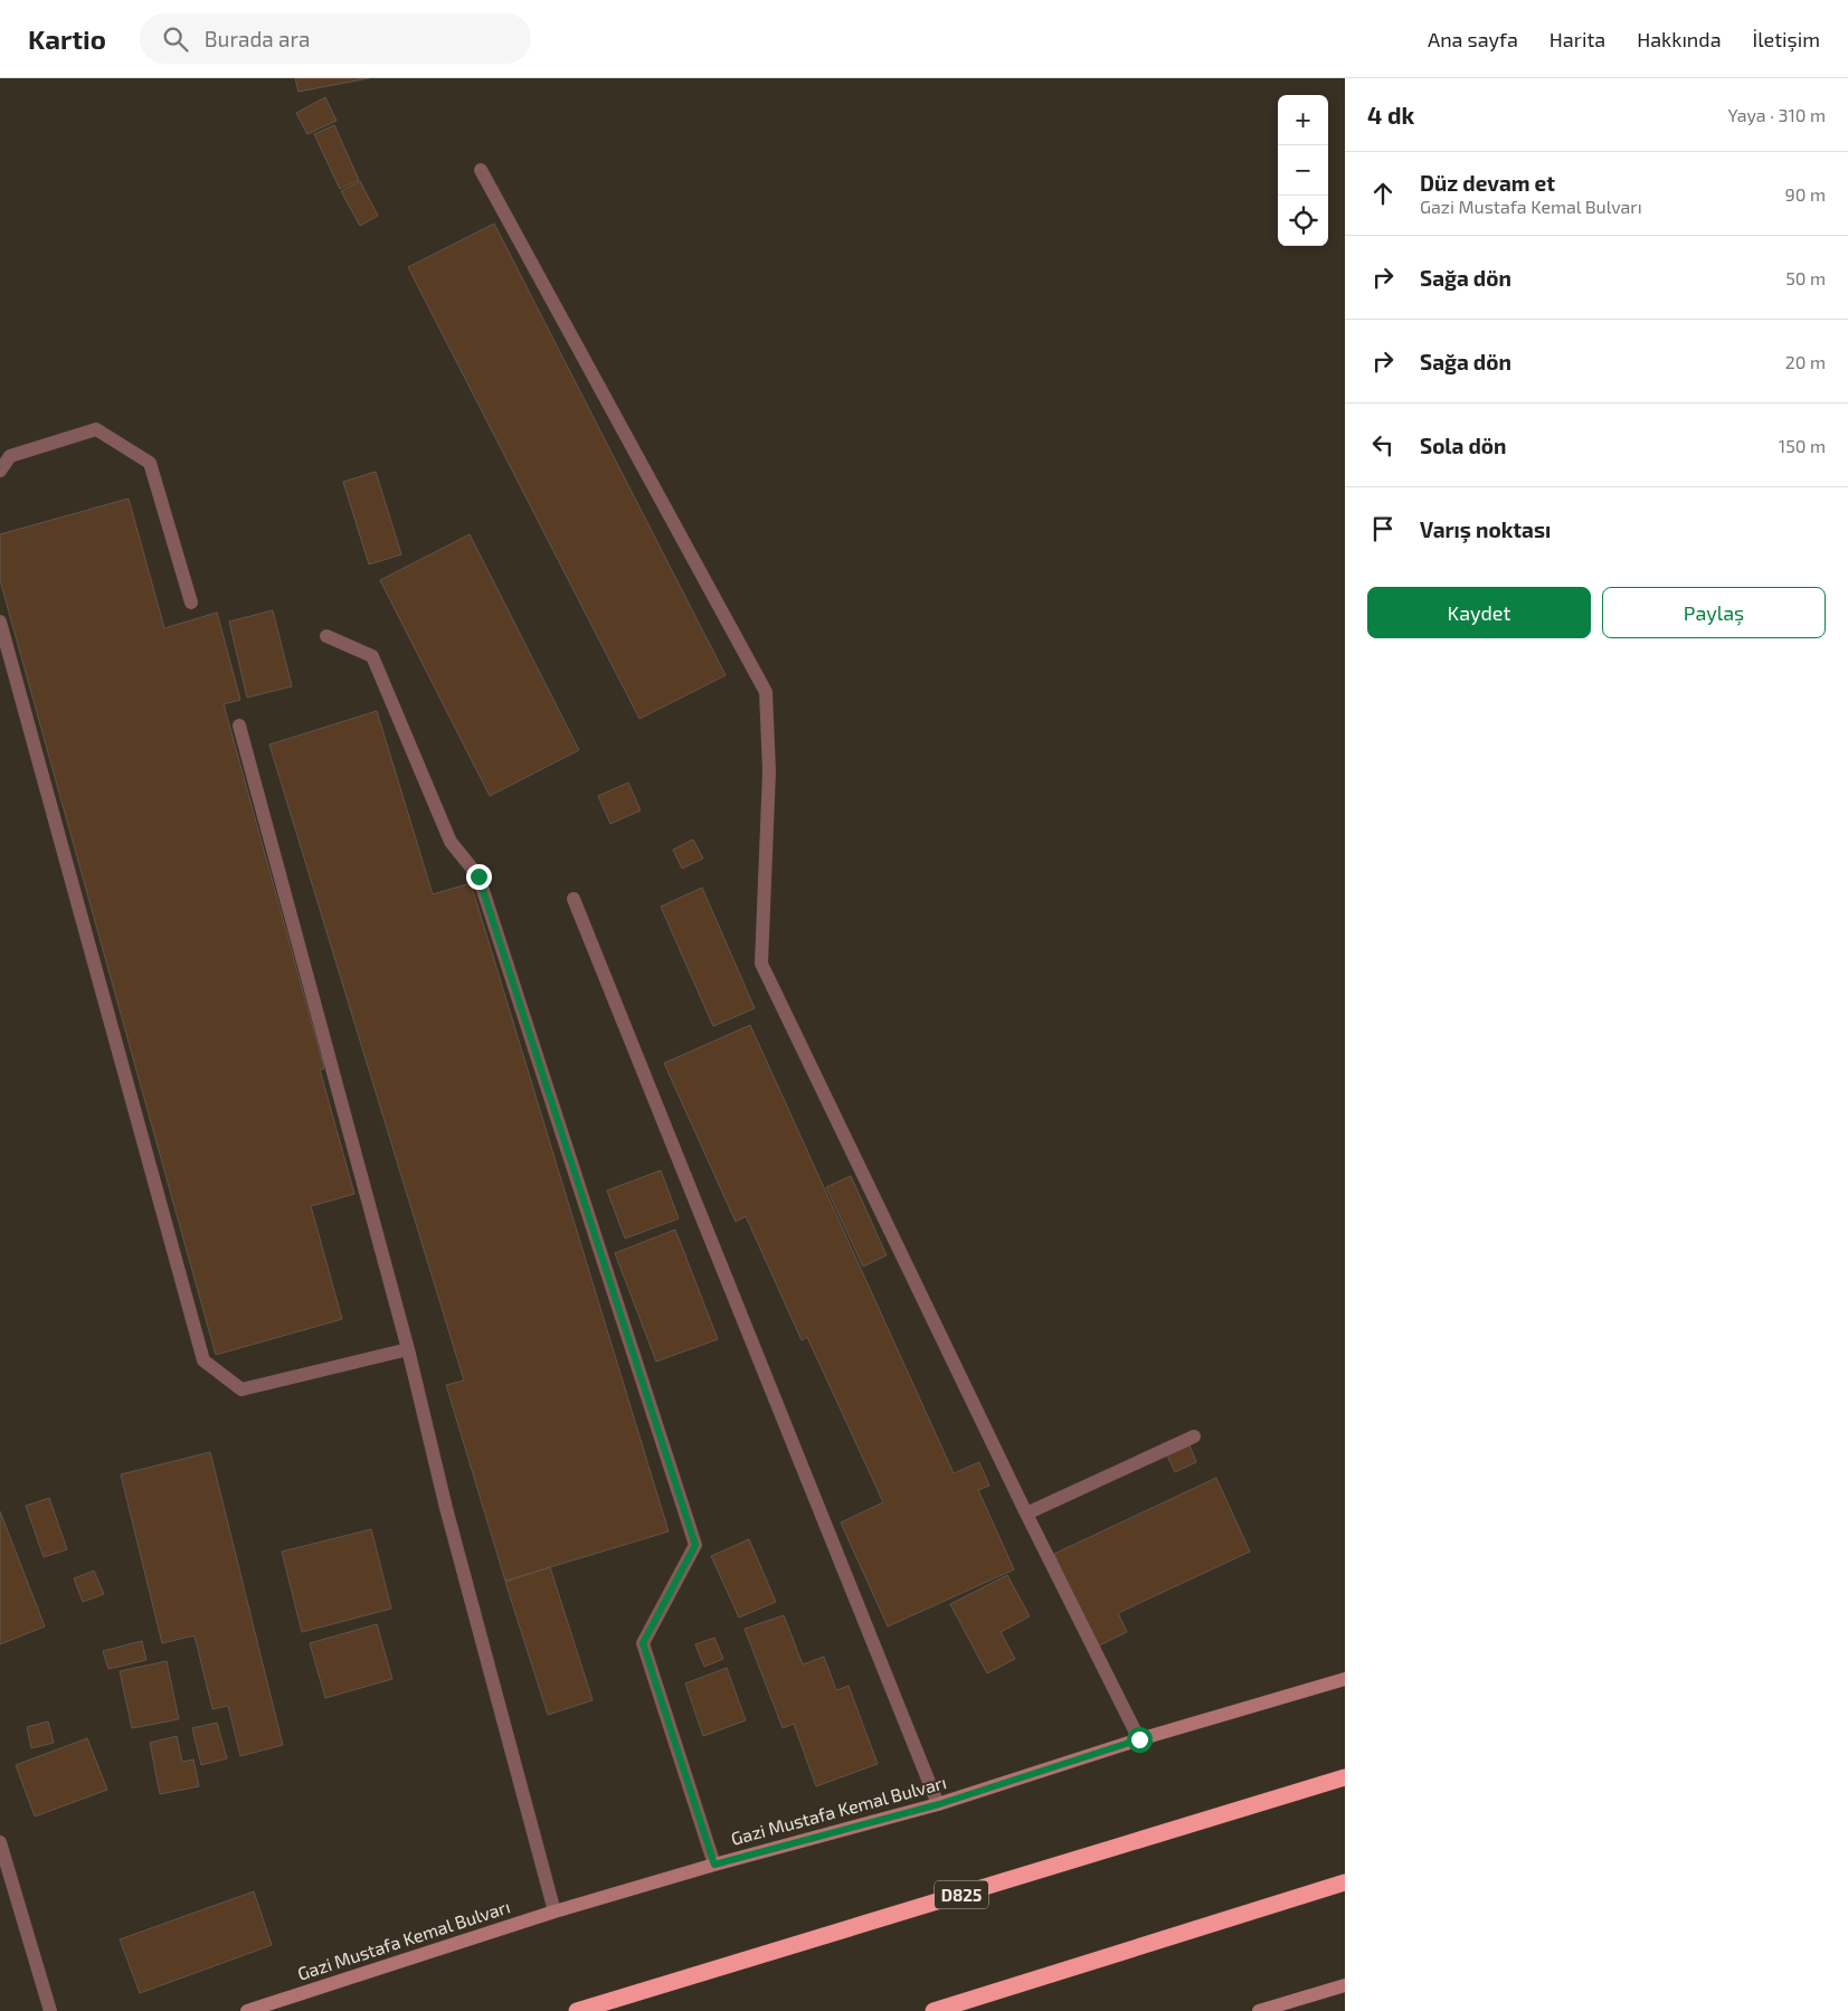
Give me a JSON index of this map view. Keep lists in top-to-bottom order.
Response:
{
  "streets": {
    "highway": ["D825"],
    "street": ["Gazi Mustafa Kemal Bulvarı"]
  },
  "page": {
    "header": "Kartio",
    "search": "Burada ara",
    "nav": [
      "Ana sayfa",
      "Harita",
      "Hakkında",
      "İletişim"
    ],
    "heading": ["4 dk", "Yaya · 310 m"],
    "map_buttons": ["+", "−"],
    "list": [
      ["Düz devam et", "Gazi Mustafa Kemal Bulvarı", "90 m"],
      ["Sağa dön", "50 m"],
      ["Sağa dön", "20 m"],
      ["Sola dön", "150 m"],
      "Varış noktası"
    ],
    "buttons": ["Kaydet", "Paylaş"]
  }
}
